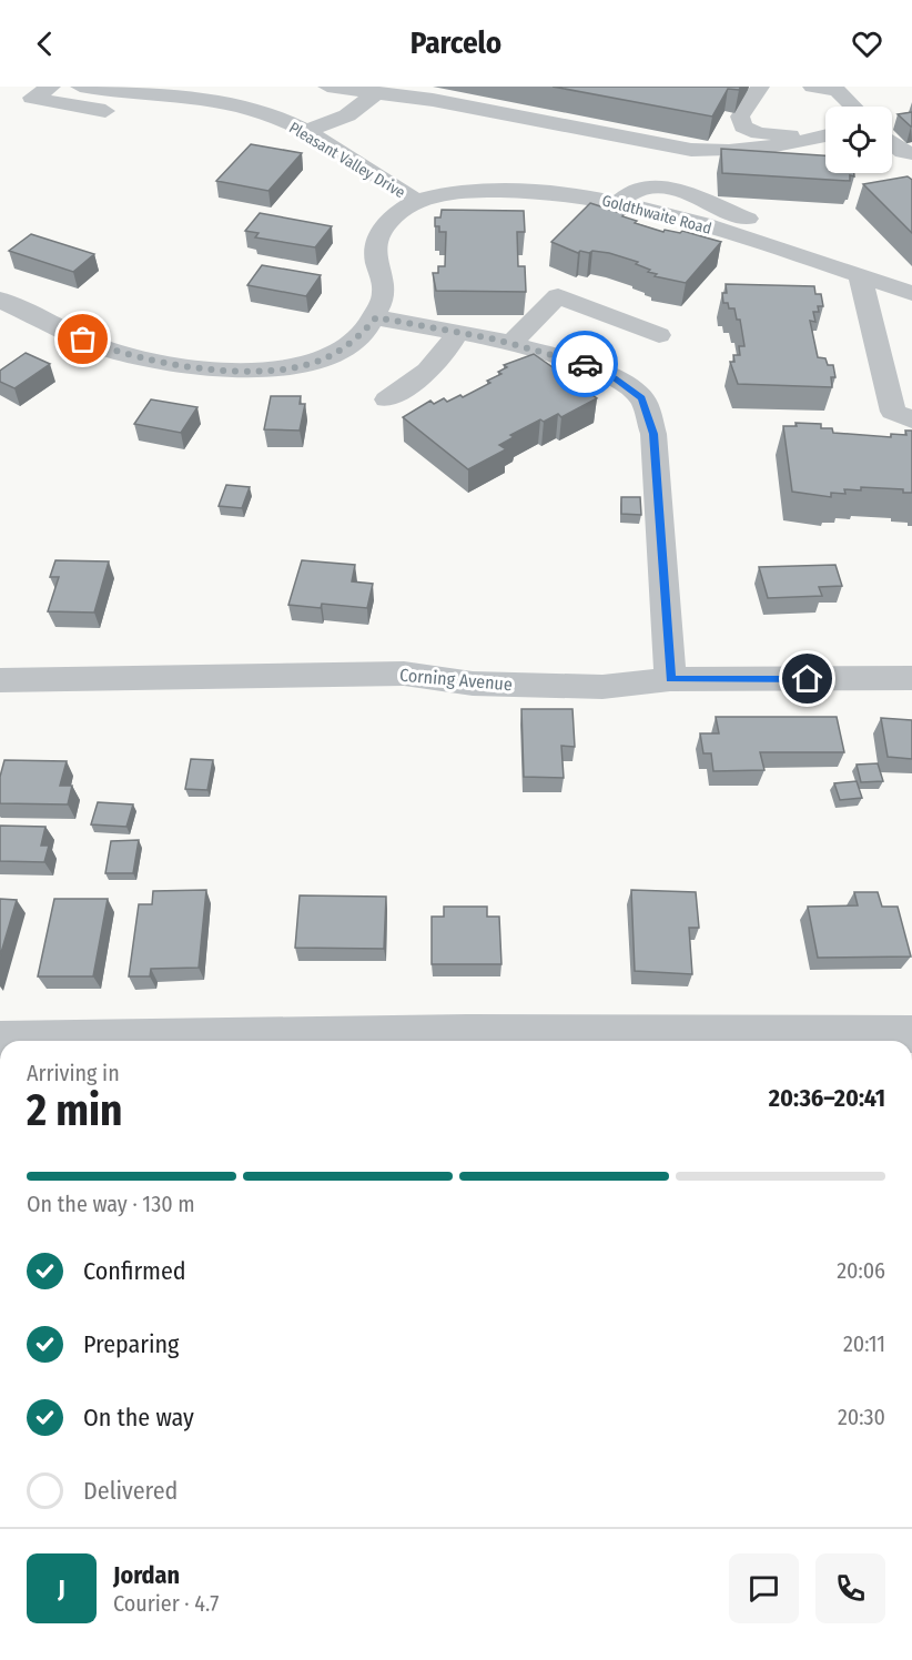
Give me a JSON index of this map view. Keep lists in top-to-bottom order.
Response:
{
  "streets": {
    "street": ["Pleasant Valley Drive", "Goldthwaite Road", "Corning Avenue"]
  },
  "crossings": [
    ["Pleasant Valley Drive", "Goldthwaite Road"]
  ],
  "page": {
    "header": "Parcelo",
    "heading": ["2 min", "Arriving in", "20:36–20:41"],
    "panel": ["Jordan", "Courier · 4.7"],
    "bar": "On the way · 130 m",
    "list": [
      ["Confirmed", "20:06"],
      ["Preparing", "20:11"],
      ["On the way", "20:30"],
      "Delivered"
    ],
    "round": "J"
  }
}
